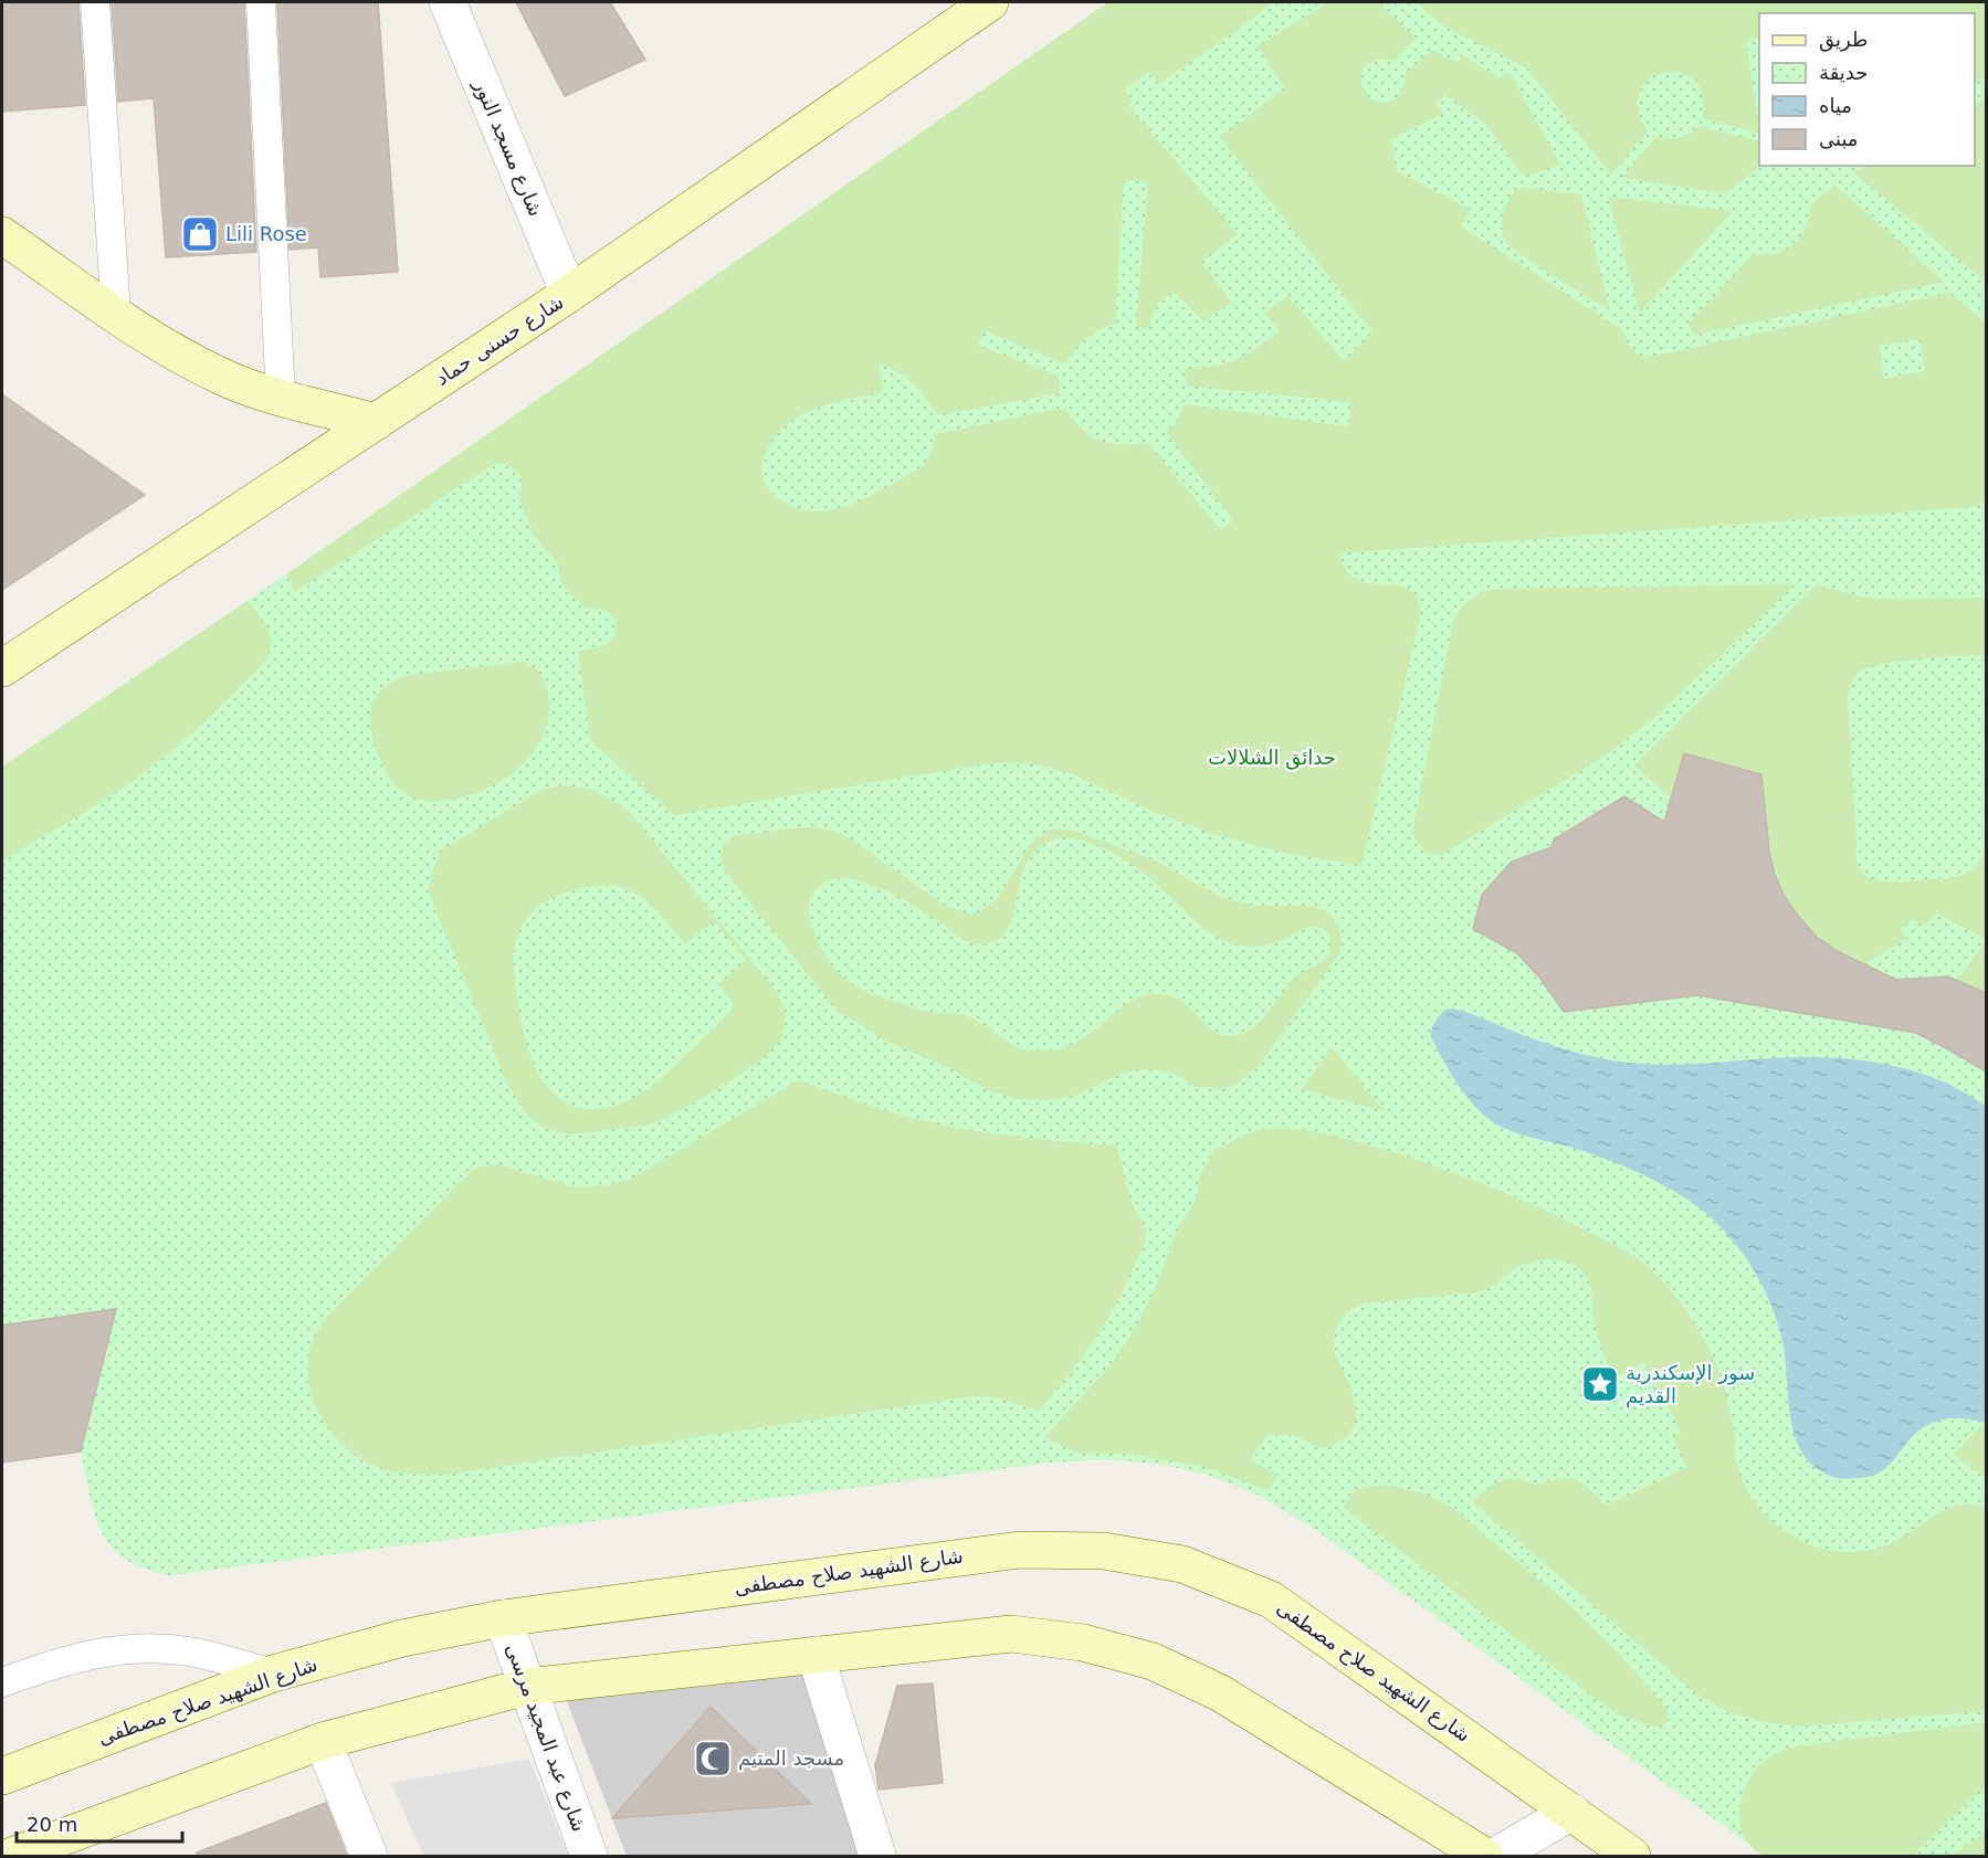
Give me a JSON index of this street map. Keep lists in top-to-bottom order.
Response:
{
  "streets": {
    "main road": ["شارع حسنى حماد", "شارع الشهيد صلاح مصطفى"],
    "street": ["شارع مسجد النور", "شارع عبد المجيد مرسى"]
  },
  "crossings": [
    ["شارع مسجد النور", "شارع حسنى حماد"],
    ["شارع الشهيد صلاح مصطفى", "شارع عبد المجيد مرسى"]
  ],
  "parks": ["حدائق الشلالات"],
  "places": {
    "shop": ["Lili Rose"],
    "place": ["سور الإسكندرية القديم"],
    "mosque": ["مسجد المتيم"]
  },
  "legend": [
    "طريق",
    "حديقة",
    "مياه",
    "مبنى"
  ],
  "scale_bar": "20 m"
}
